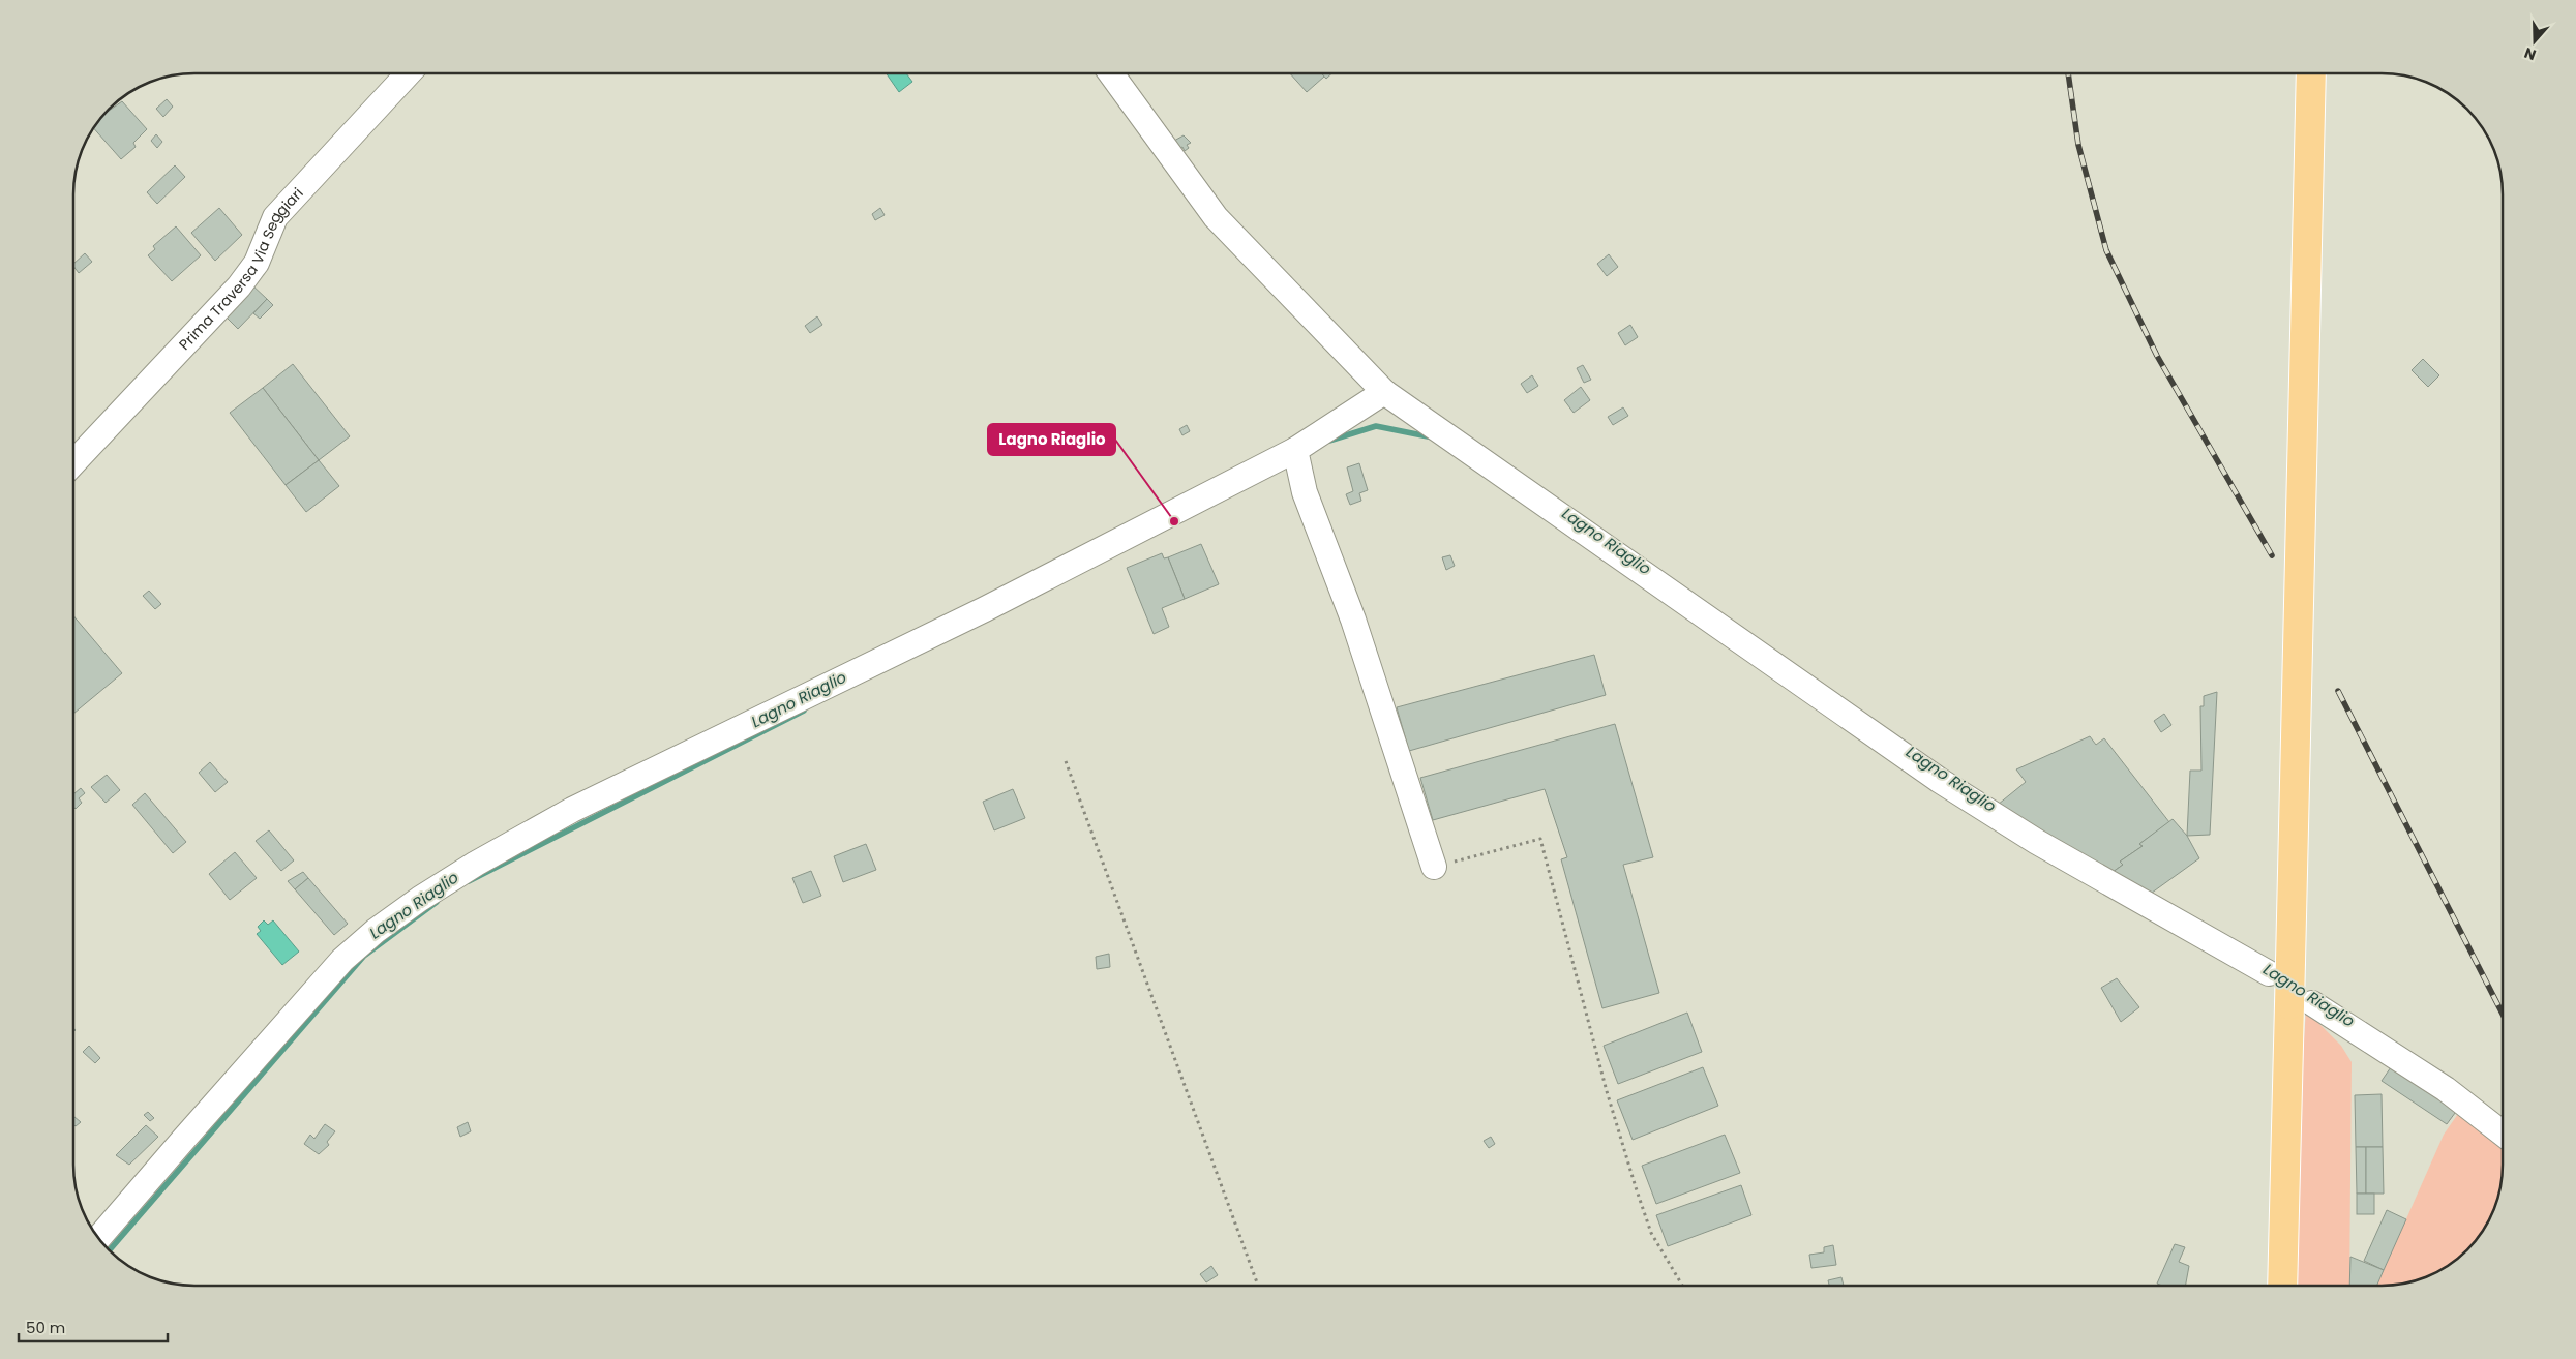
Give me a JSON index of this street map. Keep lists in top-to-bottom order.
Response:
{
  "streets": {
    "street": ["Prima Traversa Via Seggiari"]
  },
  "water": ["Lagno Riaglio"],
  "places": ["Lagno Riaglio"],
  "scale_bar": "50 m",
  "north": "bottom"
}
